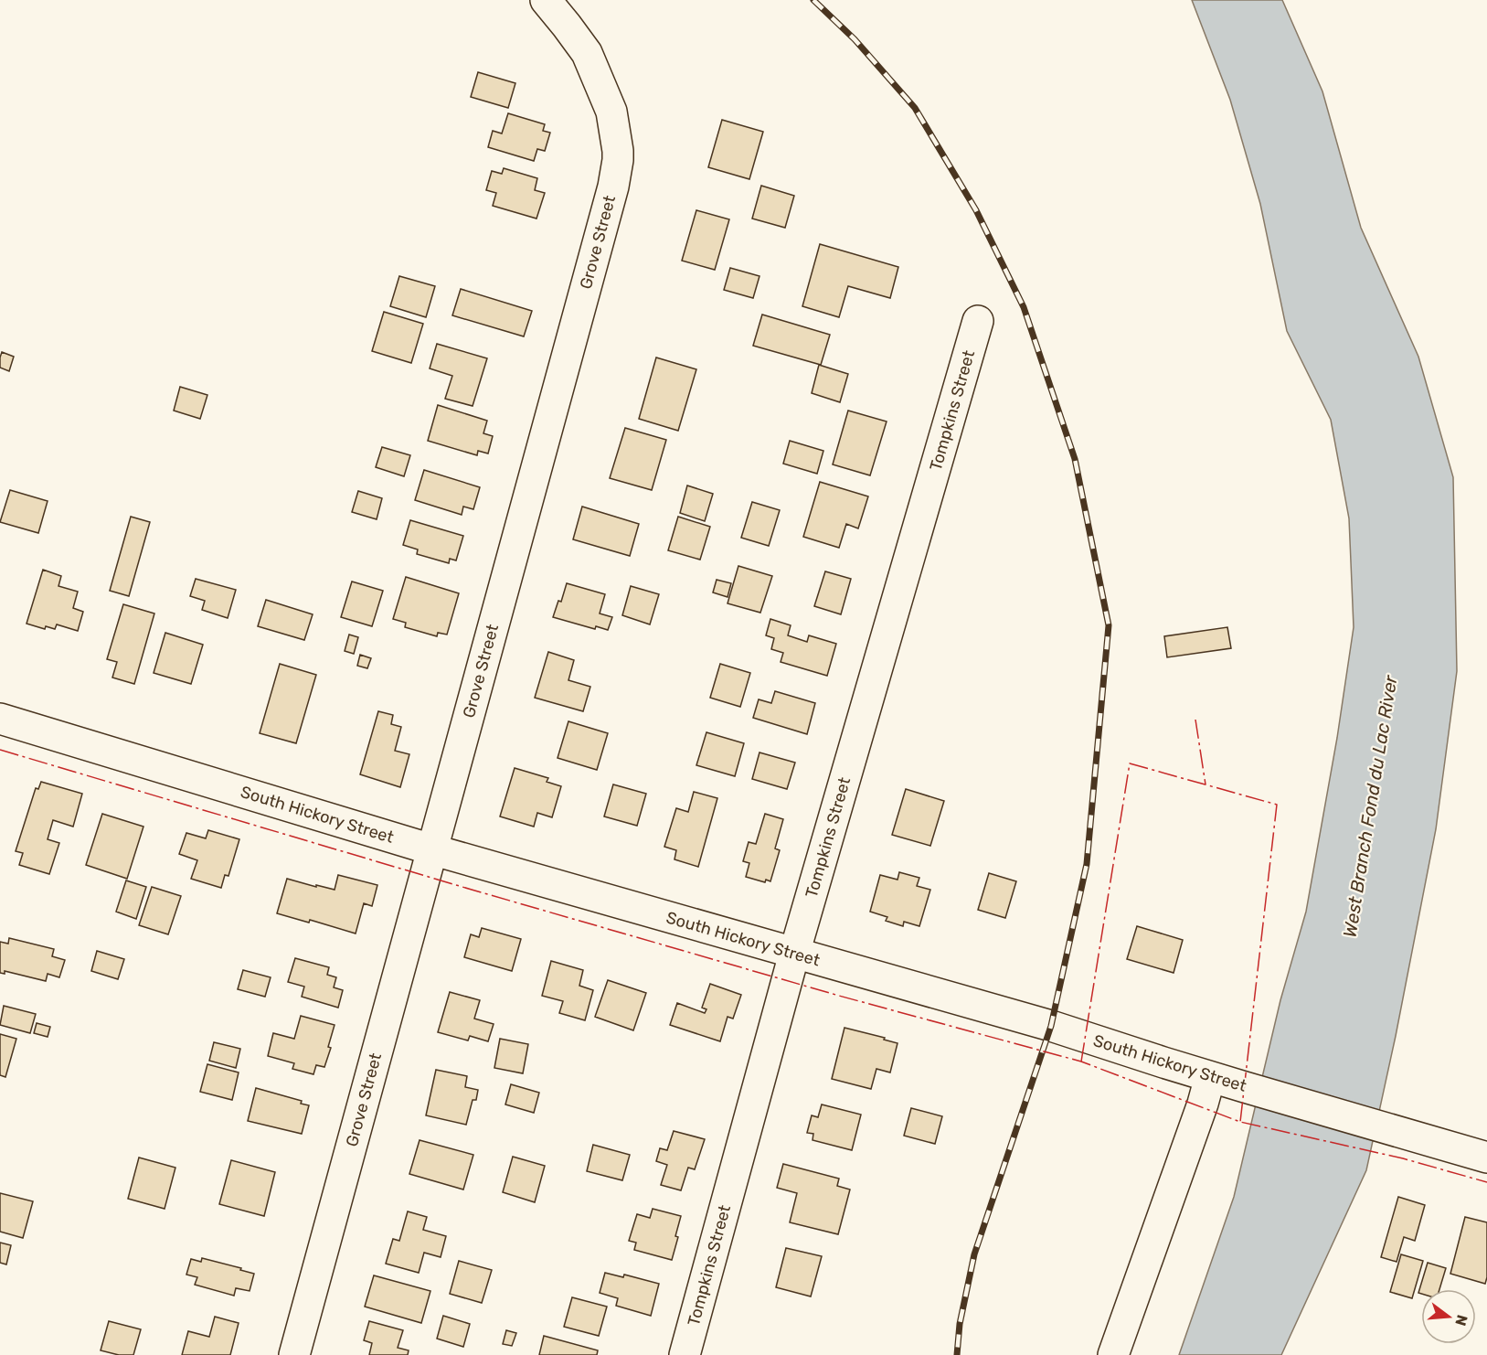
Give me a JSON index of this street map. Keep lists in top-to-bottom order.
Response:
{
  "streets": {
    "street": ["Grove Street", "Tompkins Street", "South Hickory Street"]
  },
  "crossings": [
    ["Grove Street", "South Hickory Street"],
    ["Tompkins Street", "South Hickory Street"]
  ],
  "water": ["West Branch Fond du Lac River"],
  "north": "right"
}
